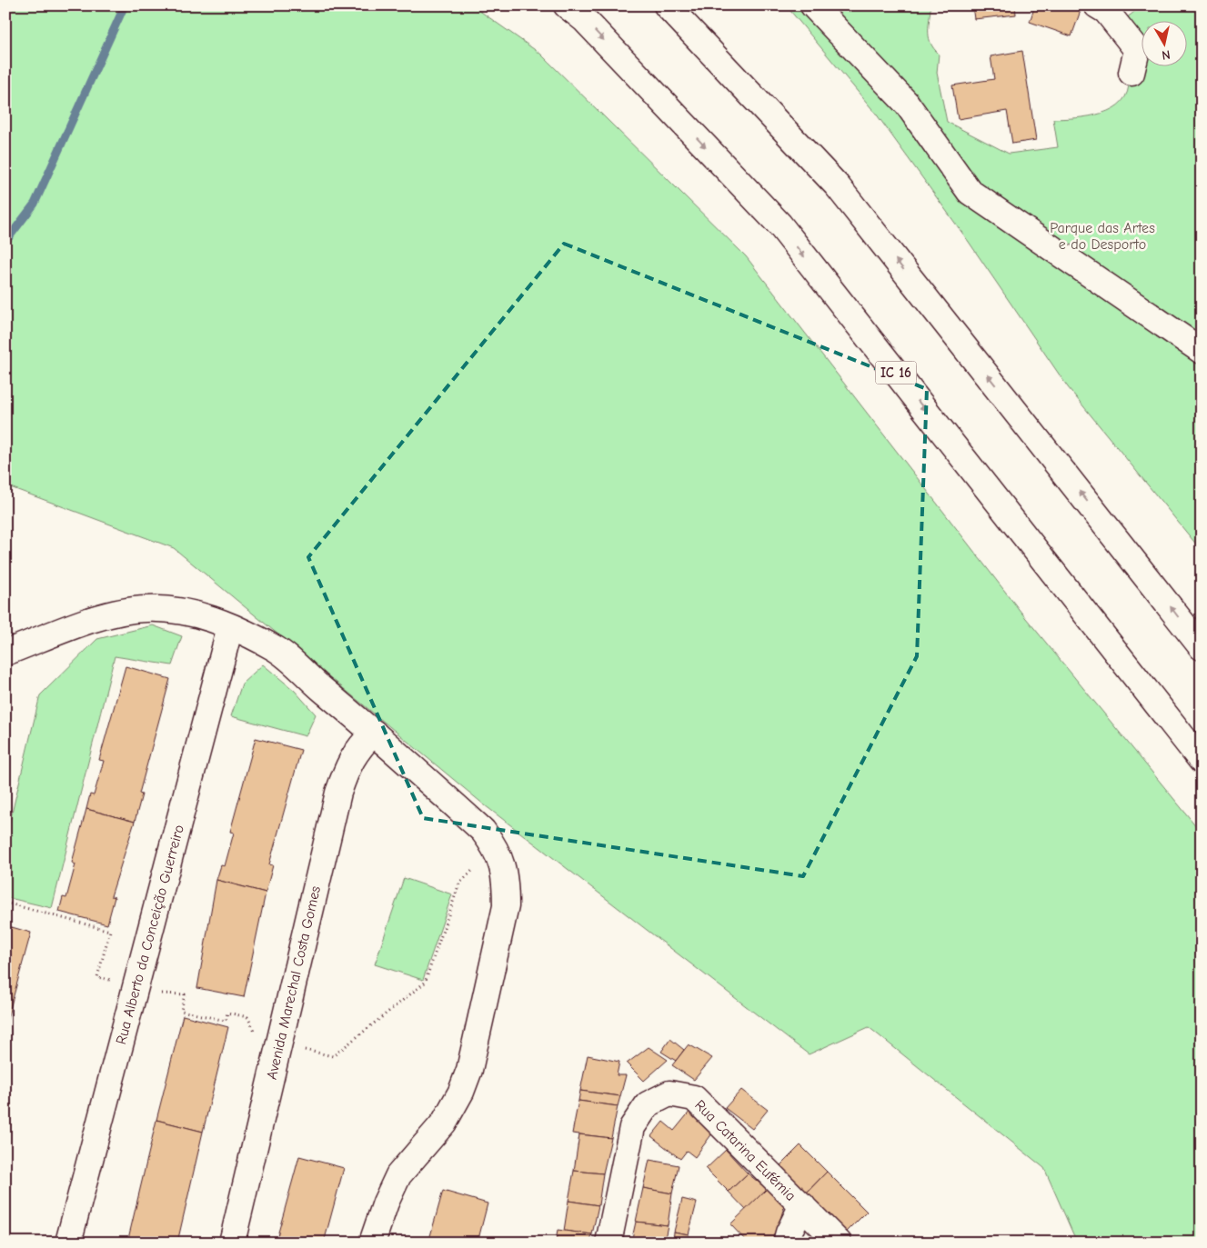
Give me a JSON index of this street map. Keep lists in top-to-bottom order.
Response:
{
  "streets": {
    "main road": [
      "IC 16",
      "Rua Alberto da Conceição Guerreiro",
      "Avenida Marechal Costa Gomes",
      "Rua Catarina Eufémia"
    ]
  },
  "parks": ["Parque das Artes e do Desporto"],
  "north": "bottom"
}
